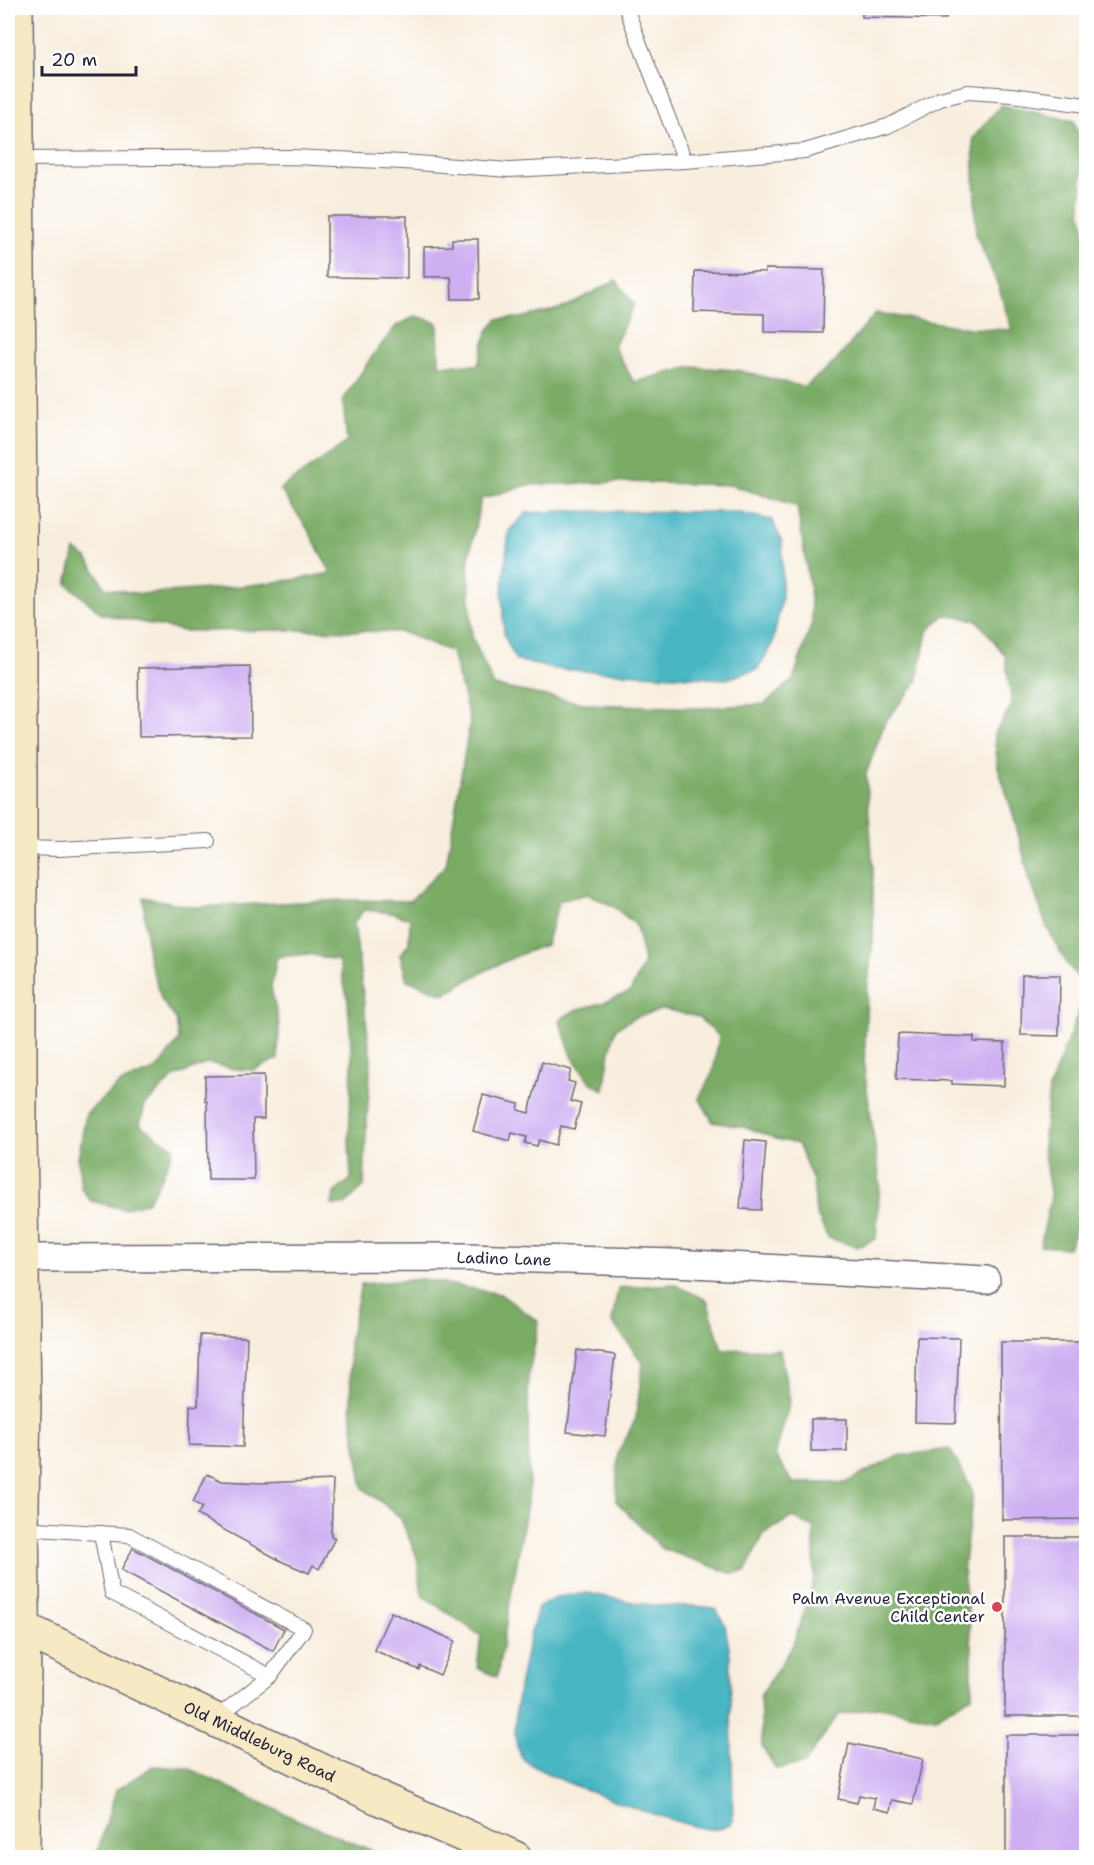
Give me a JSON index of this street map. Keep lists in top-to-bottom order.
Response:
{
  "streets": {
    "main road": ["Old Middleburg Road"],
    "street": ["Ladino Lane"]
  },
  "places": ["Palm Avenue Exceptional Child Center"],
  "scale_bar": "20 m"
}
